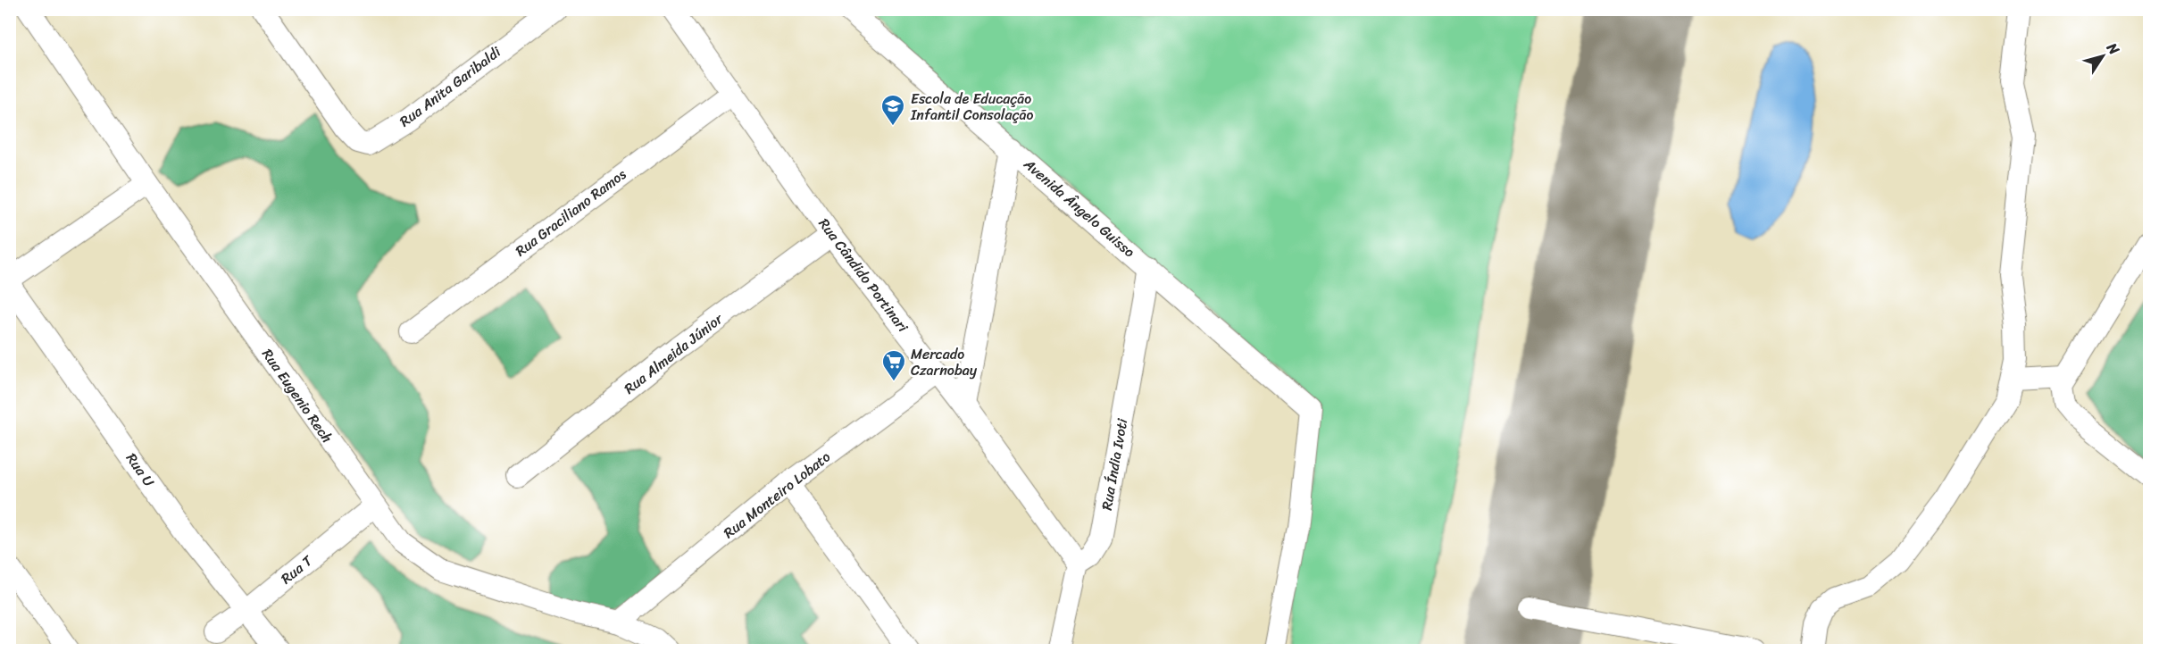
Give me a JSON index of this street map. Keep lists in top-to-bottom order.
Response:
{
  "streets": {
    "street": [
      "Rua Anita Garibaldi",
      "Avenida Ângelo Guisso",
      "Rua Graciliano Ramos",
      "Rua Cândido Portinari",
      "Rua Almeida Júnior",
      "Rua Eugenio Rech",
      "Rua Índia Ivoti",
      "Rua U",
      "Rua Monteiro Lobato",
      "Rua T"
    ]
  },
  "crossings": [
    ["Avenida Ângelo Guisso", "Rua Índia Ivoti"],
    ["Rua Graciliano Ramos", "Rua Cândido Portinari"],
    ["Rua Cândido Portinari", "Rua Almeida Júnior"],
    ["Rua Cândido Portinari", "Rua Índia Ivoti"],
    ["Rua Cândido Portinari", "Rua Monteiro Lobato"],
    ["Rua Eugenio Rech", "Rua Monteiro Lobato"],
    ["Rua Eugenio Rech", "Rua T"],
    ["Rua U", "Rua T"]
  ],
  "places": {
    "school or university": ["Escola de Educação Infantil Consolação"],
    "supermarket": ["Mercado Czarnobay"]
  },
  "north": "top right"
}
